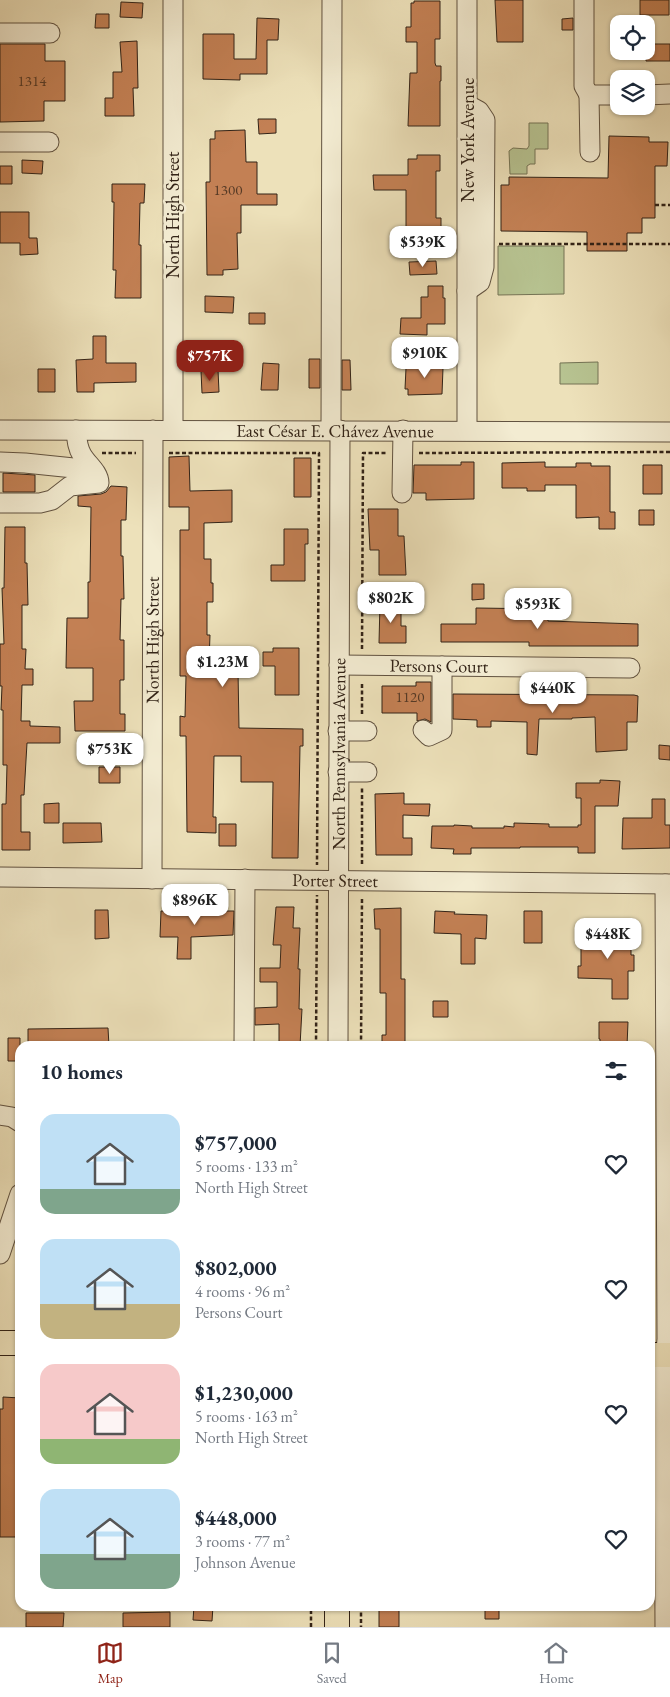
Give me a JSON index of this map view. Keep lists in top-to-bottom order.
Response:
{
  "streets": {
    "street": [
      "New York Avenue",
      "North High Street",
      "East César E. Chávez Avenue",
      "Persons Court",
      "North Pennsylvania Avenue",
      "Porter Street"
    ]
  },
  "crossings": [
    ["New York Avenue", "East César E. Chávez Avenue"],
    ["North High Street", "East César E. Chávez Avenue"],
    ["North High Street", "Porter Street"],
    ["East César E. Chávez Avenue", "North Pennsylvania Avenue"],
    ["Persons Court", "North Pennsylvania Avenue"],
    ["North Pennsylvania Avenue", "Porter Street"]
  ],
  "house_numbers": ["1314", "1300", "1120"],
  "page": {
    "price": [
      "$539K",
      "$910K",
      "$757K",
      "$802K",
      "$593K",
      "$1.23M",
      "$440K",
      "$753K",
      "$896K",
      "$448K"
    ],
    "heading": "10 homes",
    "list": [
      {
        "name": "$757,000",
        "note": "5 rooms · 133 m² · North High Street"
      },
      {
        "name": "$802,000",
        "note": "4 rooms · 96 m² · Persons Court"
      },
      {
        "name": "$1,230,000",
        "note": "5 rooms · 163 m² · North High Street"
      },
      {
        "name": "$448,000",
        "note": "3 rooms · 77 m² · Johnson Avenue"
      }
    ],
    "tabs": ["Map", "Saved", "Home"]
  }
}
